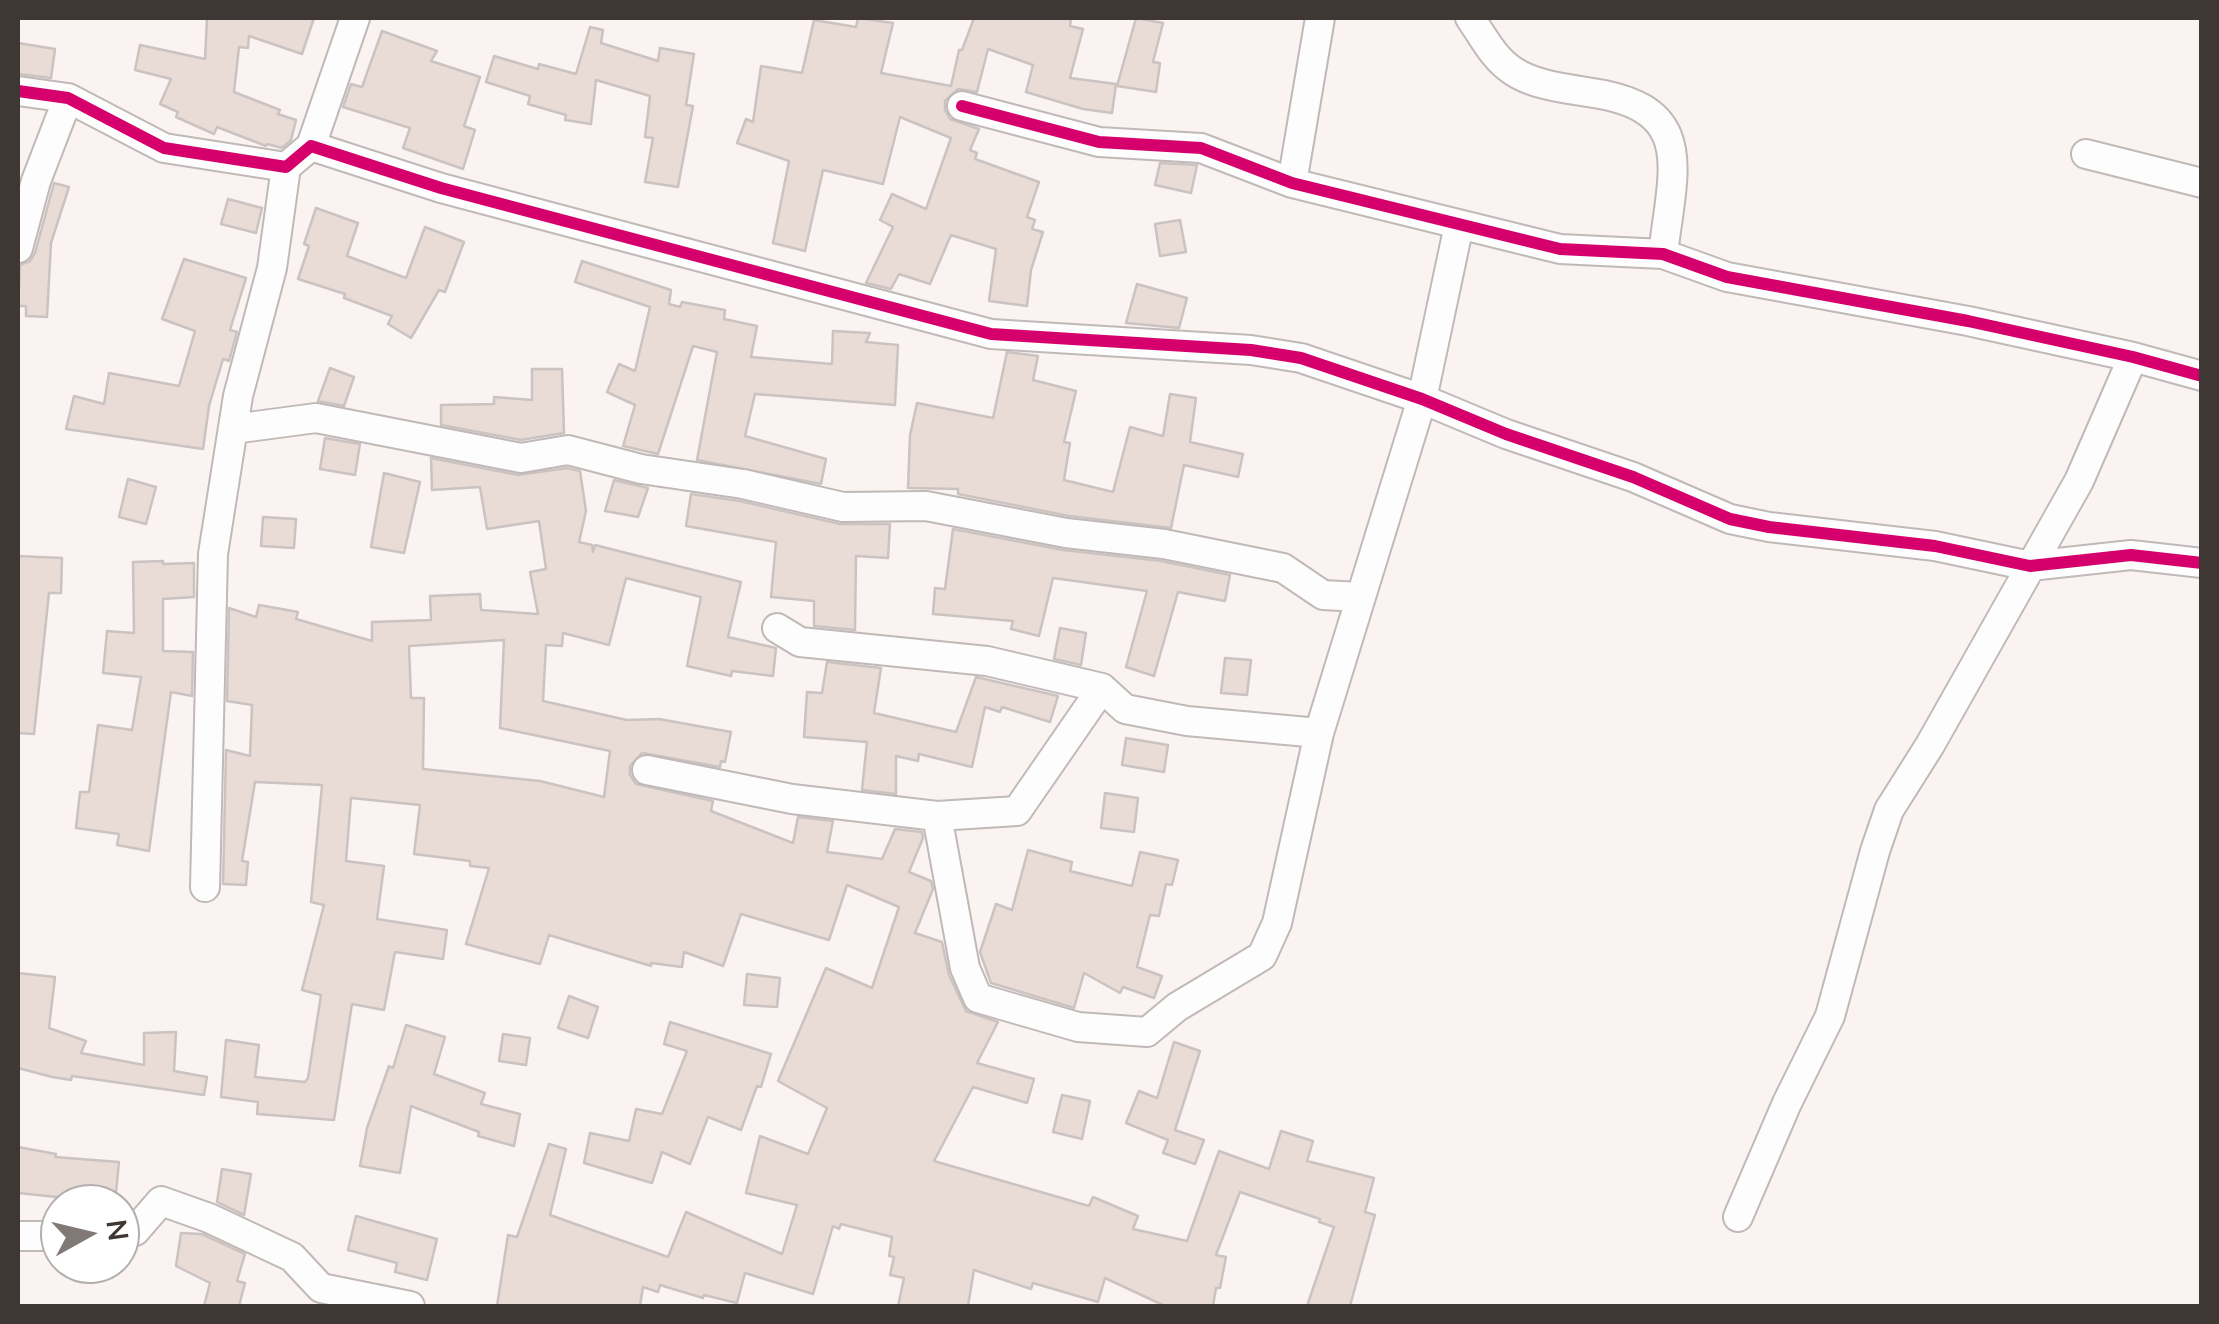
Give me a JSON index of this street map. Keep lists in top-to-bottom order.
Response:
{
  "north": "right"
}
